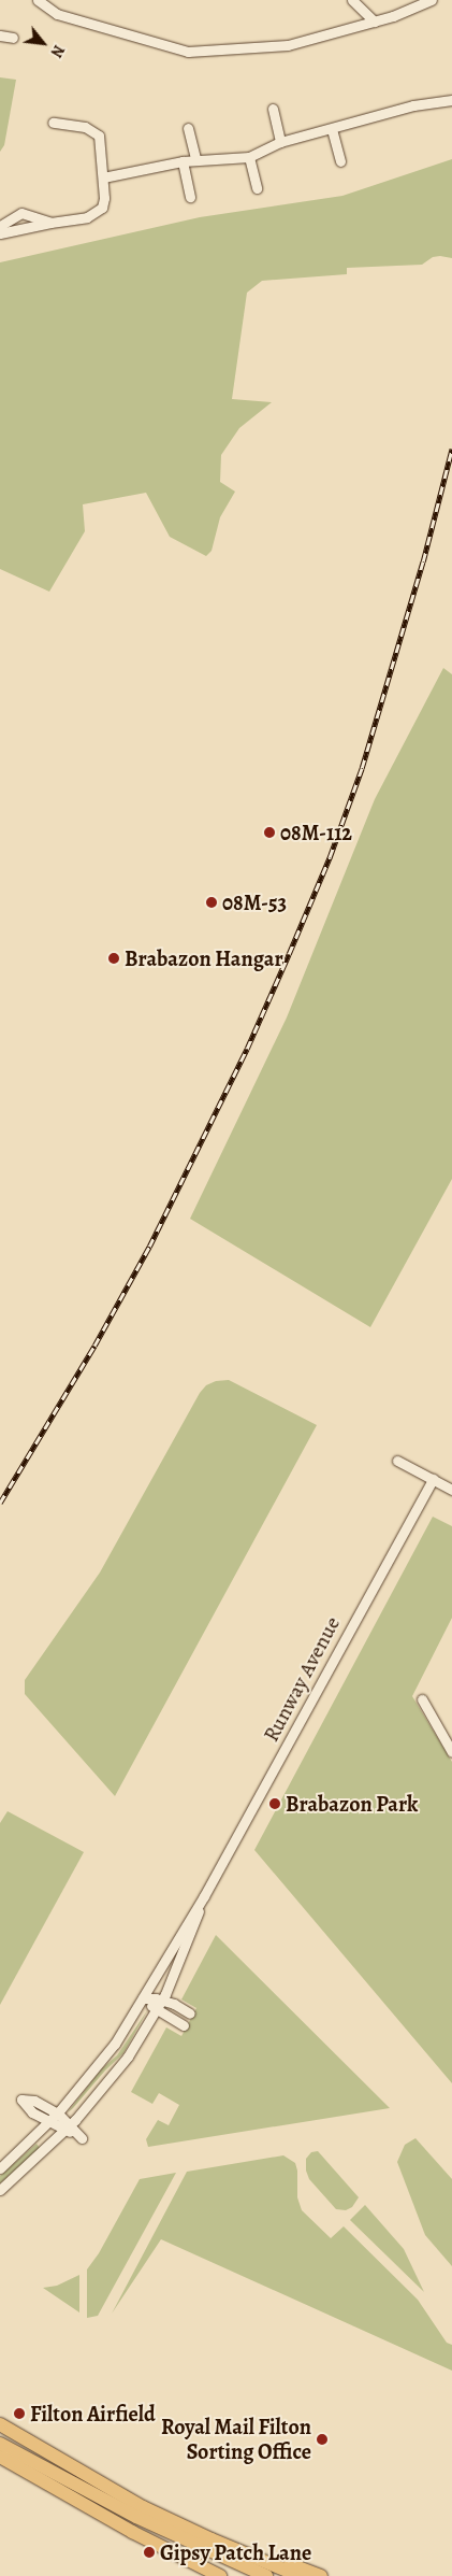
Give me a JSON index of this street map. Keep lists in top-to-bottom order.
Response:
{
  "streets": {
    "street": ["Runway Avenue"]
  },
  "places": [
    "08M-112",
    "08M-53",
    "Brabazon Hangar",
    "Brabazon Park",
    "Filton Airfield",
    "Royal Mail Filton Sorting Office",
    "Gipsy Patch Lane"
  ],
  "north": "bottom right"
}
